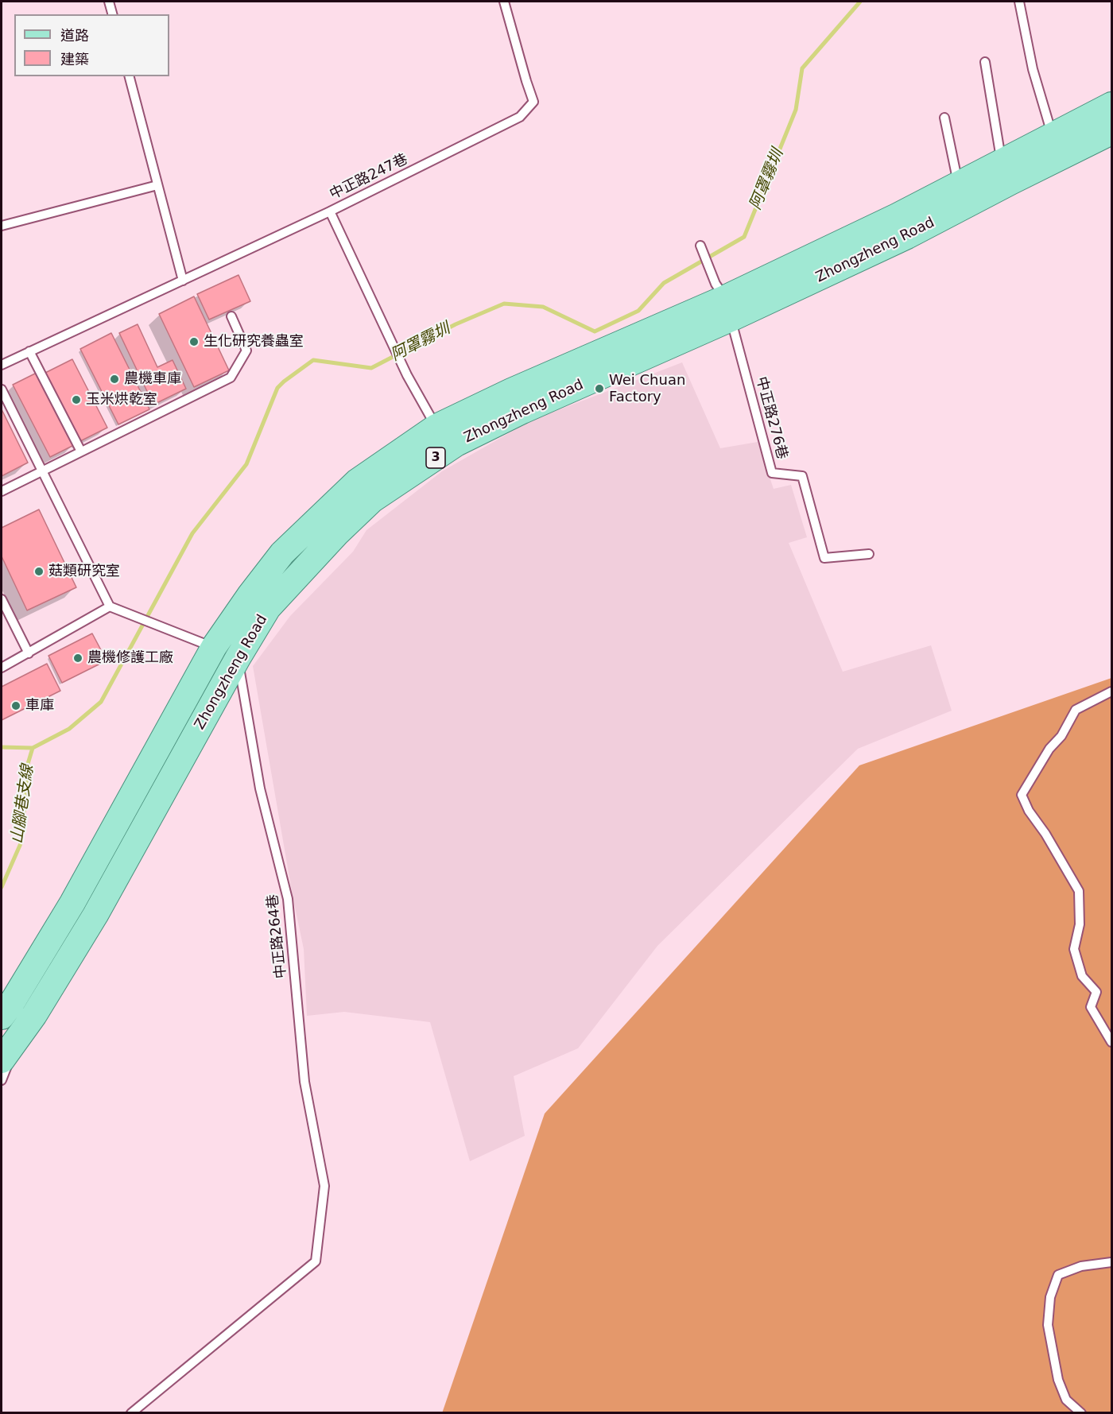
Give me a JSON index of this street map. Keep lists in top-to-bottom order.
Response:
{
  "streets": {
    "main road": ["Zhongzheng Road", "3"],
    "lane": ["中正路247巷", "中正路276巷", "中正路264巷"]
  },
  "crossings": [
    ["中正路247巷", "Zhongzheng Road"],
    ["Zhongzheng Road", "中正路276巷"],
    ["Zhongzheng Road", "中正路264巷"]
  ],
  "water": ["阿罩霧圳", "山腳巷支線"],
  "places": [
    "生化研究養蟲室",
    "農機車庫",
    "Wei Chuan Factory",
    "玉米烘乾室",
    "菇類研究室",
    "農機修護工廠",
    "車庫"
  ],
  "legend": ["道路", "建築"]
}
